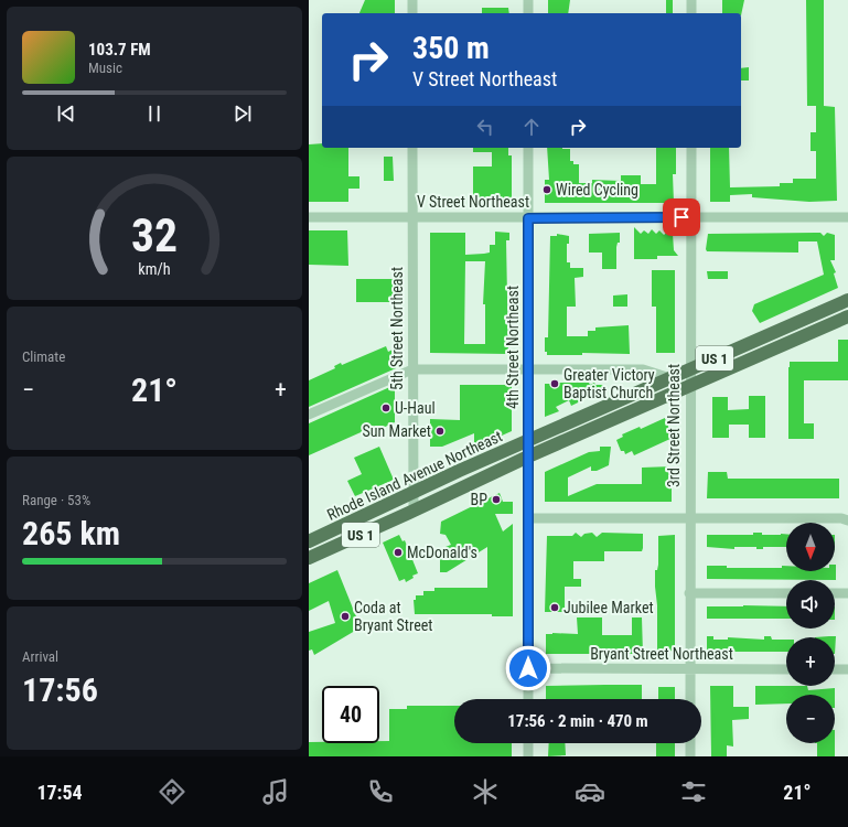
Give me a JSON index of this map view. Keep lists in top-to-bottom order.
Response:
{
  "streets": {
    "main road": ["US 1", "Rhode Island Avenue Northeast"],
    "street": [
      "V Street Northeast",
      "5th Street Northeast",
      "4th Street Northeast",
      "3rd Street Northeast",
      "Bryant Street Northeast"
    ]
  },
  "crossings": [
    ["V Street Northeast", "5th Street Northeast"],
    ["V Street Northeast", "4th Street Northeast"],
    ["V Street Northeast", "3rd Street Northeast"],
    ["5th Street Northeast", "Rhode Island Avenue Northeast"],
    ["4th Street Northeast", "Rhode Island Avenue Northeast"],
    ["4th Street Northeast", "Bryant Street Northeast"],
    ["3rd Street Northeast", "Rhode Island Avenue Northeast"],
    ["3rd Street Northeast", "Bryant Street Northeast"]
  ],
  "places": [
    "Wired Cycling",
    "Greater Victory Baptist Church",
    "U-Haul",
    "Sun Market",
    "BP",
    "McDonald's",
    "Jubilee Market",
    "Coda at Bryant Street"
  ],
  "north": "bottom",
  "page": {
    "turn": ["350 m", "V Street Northeast"],
    "song": ["103.7 FM", "Music"],
    "tile": [
      "Climate",
      ["Range · 53%", "265 km"],
      ["Arrival", "17:56"]
    ],
    "heat": ["−", "21°", "+"],
    "map_buttons": ["+", "−"],
    "limit": "40",
    "trip": "17:56 · 2 min · 470 m",
    "tabs": ["17:54", "21°"],
    "gauge": ["32", "km/h"]
  }
}
